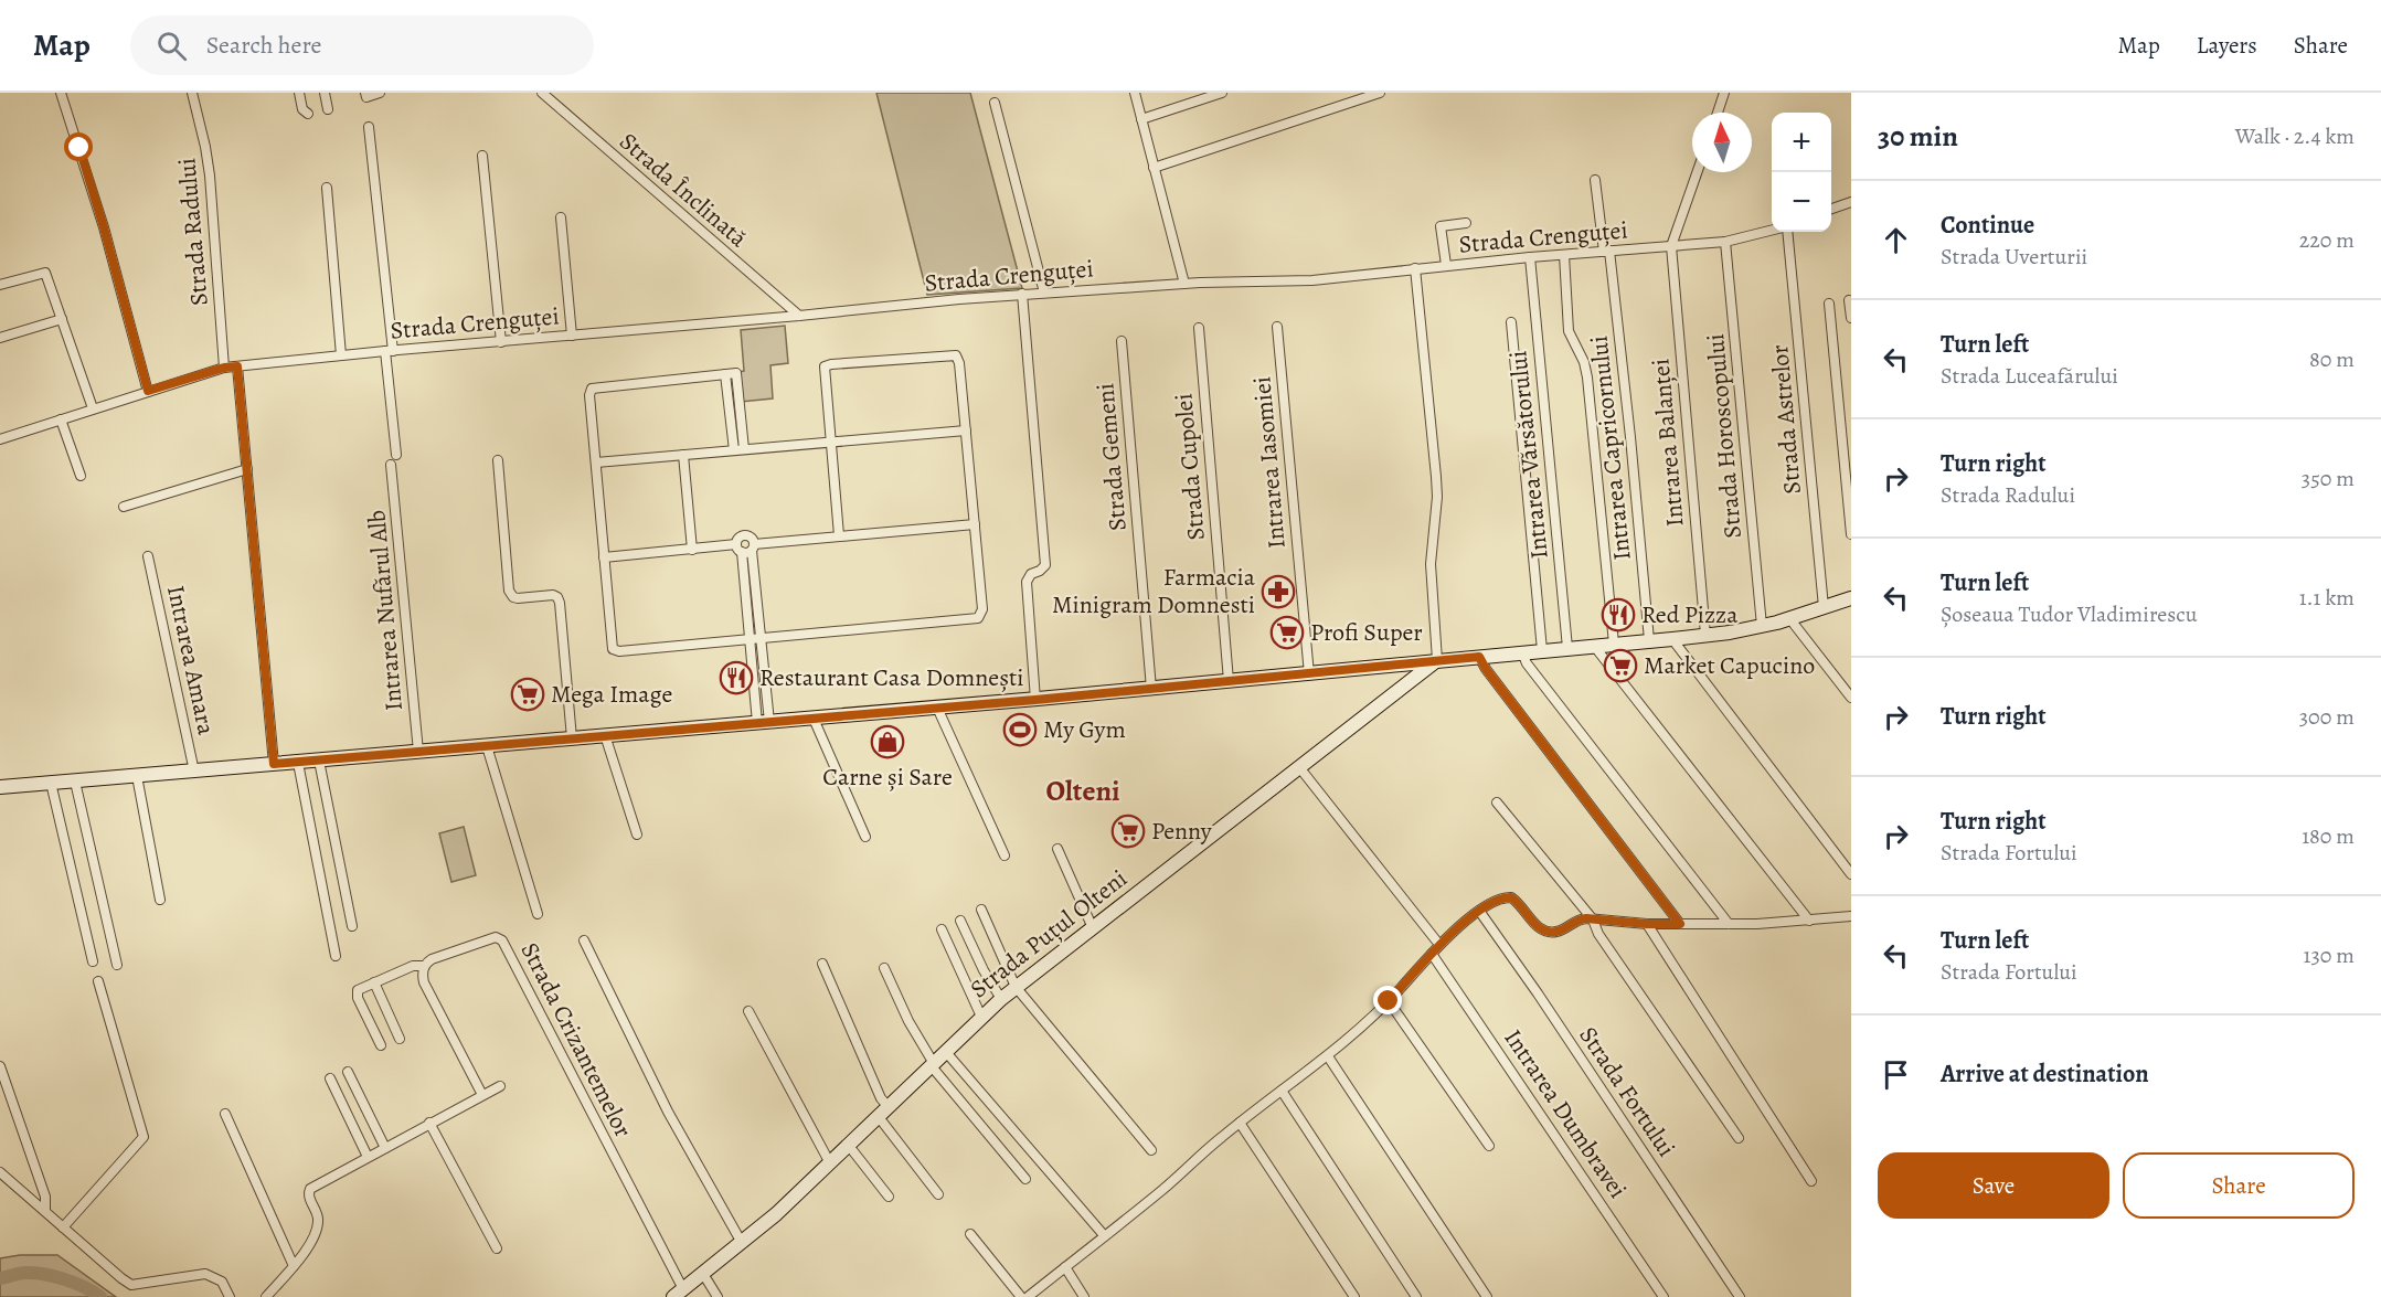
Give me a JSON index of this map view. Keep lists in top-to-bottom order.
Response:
{
  "streets": {
    "main road": ["Strada Puțul Olteni"],
    "street": [
      "Strada Înclinată",
      "Strada Radului",
      "Strada Crenguței",
      "Strada Astrelor",
      "Strada Horoscopului",
      "Intrarea Balanței",
      "Intrarea Capricornului",
      "Intrarea Vărsătorului",
      "Strada Gemeni",
      "Intrarea Iasomiei",
      "Strada Cupolei",
      "Intrarea Nufărul Alb",
      "Intrarea Amara",
      "Strada Crizantemelor",
      "Strada Fortului",
      "Intrarea Dumbravei"
    ]
  },
  "crossings": [
    ["Strada Înclinată", "Strada Crenguței"],
    ["Strada Radului", "Strada Crenguței"],
    ["Strada Crenguței", "Strada Horoscopului"],
    ["Strada Crenguței", "Intrarea Balanței"],
    ["Strada Crenguței", "Intrarea Capricornului"],
    ["Strada Crenguței", "Intrarea Vărsătorului"],
    ["Strada Crenguței", "Intrarea Nufărul Alb"],
    ["Strada Puțul Olteni", "Strada Crizantemelor"]
  ],
  "districts": ["Olteni"],
  "places": {
    "pharmacy": ["Farmacia Minigram Domnesti"],
    "restaurant": ["Red Pizza", "Restaurant Casa Domnești"],
    "supermarket": [
      "Profi Super",
      "Market Capucino",
      "Mega Image",
      "Penny"
    ],
    "sports": ["My Gym"],
    "shop": ["Carne și Sare"]
  },
  "north": "top",
  "page": {
    "header": "Map",
    "search": "Search here",
    "nav": ["Map", "Layers", "Share"],
    "heading": ["30 min", "Walk · 2.4 km"],
    "map_buttons": ["+", "−"],
    "list": [
      ["Continue", "Strada Uverturii", "220 m"],
      ["Turn left", "Strada Luceafărului", "80 m"],
      ["Turn right", "Strada Radului", "350 m"],
      ["Turn left", "Șoseaua Tudor Vladimirescu", "1.1 km"],
      ["Turn right", "300 m"],
      ["Turn right", "Strada Fortului", "180 m"],
      ["Turn left", "Strada Fortului", "130 m"],
      "Arrive at destination"
    ],
    "buttons": ["Save", "Share"]
  }
}
